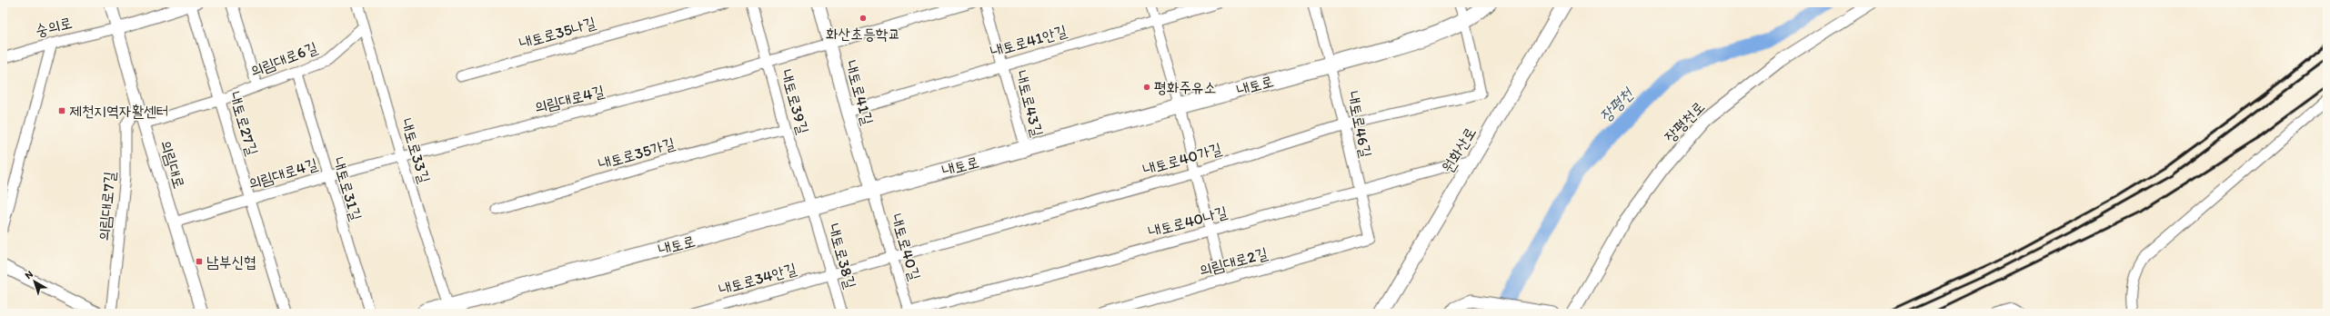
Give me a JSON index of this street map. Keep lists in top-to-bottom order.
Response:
{
  "streets": {
    "main road": ["내토로", "원화산로"],
    "street": [
      "숭의로",
      "내토로35나길",
      "내토로41안길",
      "의림대로6길",
      "내토로41길",
      "의림대로4길",
      "내토로39길",
      "내토로43길",
      "장평천로",
      "내토로27길",
      "내토로46길",
      "내토로33길",
      "내토로35가길",
      "내토로40가길",
      "의림대로",
      "내토로31길",
      "의림대로7길",
      "내토로40나길",
      "내토로40길",
      "내토로38길",
      "의림대로2길",
      "내토로34안길"
    ]
  },
  "crossings": [
    ["숭의로", "내토로27길"],
    ["숭의로", "의림대로"],
    ["내토로41안길", "내토로41길"],
    ["내토로41안길", "내토로43길"],
    ["의림대로6길", "내토로27길"],
    ["의림대로6길", "내토로33길"],
    ["의림대로6길", "의림대로"],
    ["의림대로6길", "내토로31길"],
    ["내토로", "내토로41길"],
    ["내토로", "내토로39길"],
    ["내토로", "내토로43길"],
    ["내토로", "내토로46길"],
    ["내토로", "내토로33길"],
    ["내토로", "내토로40가길"],
    ["내토로", "내토로40길"],
    ["내토로", "내토로38길"],
    ["내토로41길", "의림대로4길"],
    ["내토로41길", "내토로40길"],
    ["의림대로4길", "내토로39길"],
    ["의림대로4길", "내토로27길"],
    ["의림대로4길", "내토로33길"],
    ["의림대로4길", "의림대로"],
    ["의림대로4길", "내토로31길"],
    ["내토로39길", "내토로35가길"],
    ["내토로39길", "내토로38길"],
    ["내토로46길", "내토로40가길"],
    ["내토로46길", "내토로40나길"],
    ["내토로46길", "의림대로2길"],
    ["원화산로", "내토로40나길"],
    ["내토로40가길", "내토로40길"],
    ["내토로40가길", "내토로38길"],
    ["내토로40가길", "내토로34안길"],
    ["의림대로", "의림대로7길"],
    ["내토로40나길", "내토로40길"],
    ["내토로38길", "내토로34안길"]
  ],
  "water": ["장평천"],
  "places": {
    "other": ["화산초등학교", "평화주유소"],
    "transit": ["제천지역자활센터", "남부신협"]
  },
  "north": "top left"
}
